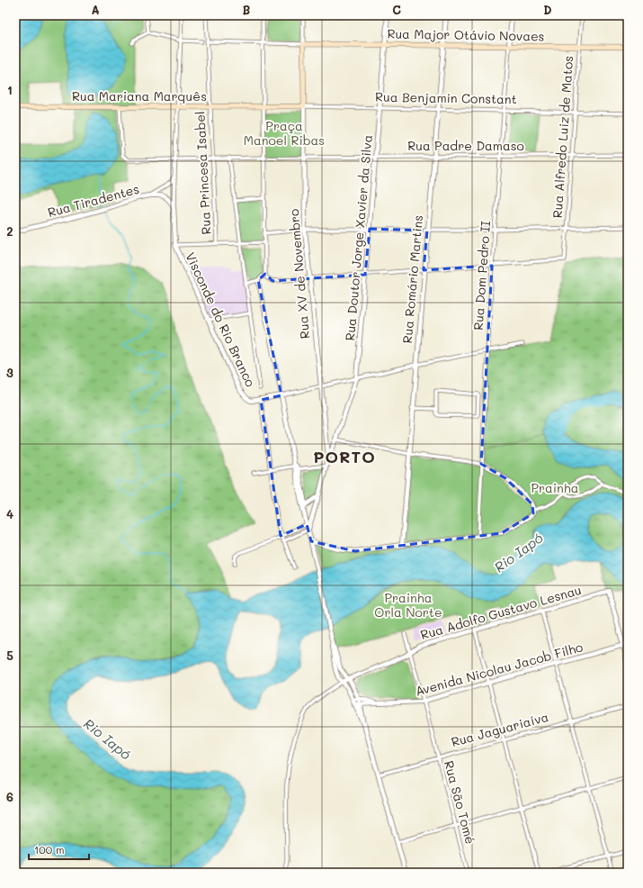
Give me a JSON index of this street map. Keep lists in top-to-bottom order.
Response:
{
  "streets": {
    "main road": [
      "Rua Major Otávio Novaes",
      "Rua Mariana Marquês",
      "Rua Benjamin Constant",
      "Rua XV de Novembro"
    ],
    "street": [
      "Rua Alfredo Luiz de Matos",
      "Rua Padre Damaso",
      "Rua Princesa Isabel",
      "Rua Tiradentes",
      "Rua Doutor Jorge Xavier da Silva",
      "Rua Dom Pedro II",
      "Rua Romário Martins",
      "Visconde do Rio Branco",
      "Rua Adolfo Gustavo Lesnau",
      "Avenida Nicolau Jacob Filho",
      "Rua Jaguariaíva",
      "Rua São Tomé"
    ]
  },
  "crossings": [
    ["Rua Major Otávio Novaes", "Rua Alfredo Luiz de Matos"],
    ["Rua Major Otávio Novaes", "Rua Doutor Jorge Xavier da Silva"],
    ["Rua Major Otávio Novaes", "Rua XV de Novembro"],
    ["Rua Major Otávio Novaes", "Rua Dom Pedro II"],
    ["Rua Major Otávio Novaes", "Rua Romário Martins"],
    ["Rua Mariana Marquês", "Rua Benjamin Constant"],
    ["Rua Mariana Marquês", "Rua Princesa Isabel"],
    ["Rua Benjamin Constant", "Rua Alfredo Luiz de Matos"],
    ["Rua Benjamin Constant", "Rua Doutor Jorge Xavier da Silva"],
    ["Rua Benjamin Constant", "Rua XV de Novembro"],
    ["Rua Benjamin Constant", "Rua Dom Pedro II"],
    ["Rua Benjamin Constant", "Rua Romário Martins"],
    ["Rua Alfredo Luiz de Matos", "Rua Padre Damaso"],
    ["Rua Alfredo Luiz de Matos", "Rua Dom Pedro II"],
    ["Rua Padre Damaso", "Rua Doutor Jorge Xavier da Silva"],
    ["Rua Padre Damaso", "Rua XV de Novembro"],
    ["Rua Padre Damaso", "Rua Dom Pedro II"],
    ["Rua Padre Damaso", "Rua Romário Martins"],
    ["Rua Doutor Jorge Xavier da Silva", "Rua XV de Novembro"],
    ["Rua Adolfo Gustavo Lesnau", "Avenida Nicolau Jacob Filho"],
    ["Rua Adolfo Gustavo Lesnau", "Rua São Tomé"],
    ["Avenida Nicolau Jacob Filho", "Rua São Tomé"],
    ["Rua Jaguariaíva", "Rua São Tomé"]
  ],
  "districts": ["PORTO"],
  "water": ["Rio Iapó"],
  "parks": ["Praça Manoel Ribas", "Prainha", "Prainha Orla Norte"],
  "scale_bar": "100 m",
  "grid": {
    "columns": [
      "A",
      "B",
      "C",
      "D"
    ],
    "rows": [
      "1",
      "2",
      "3",
      "4",
      "5",
      "6"
    ]
  }
}
